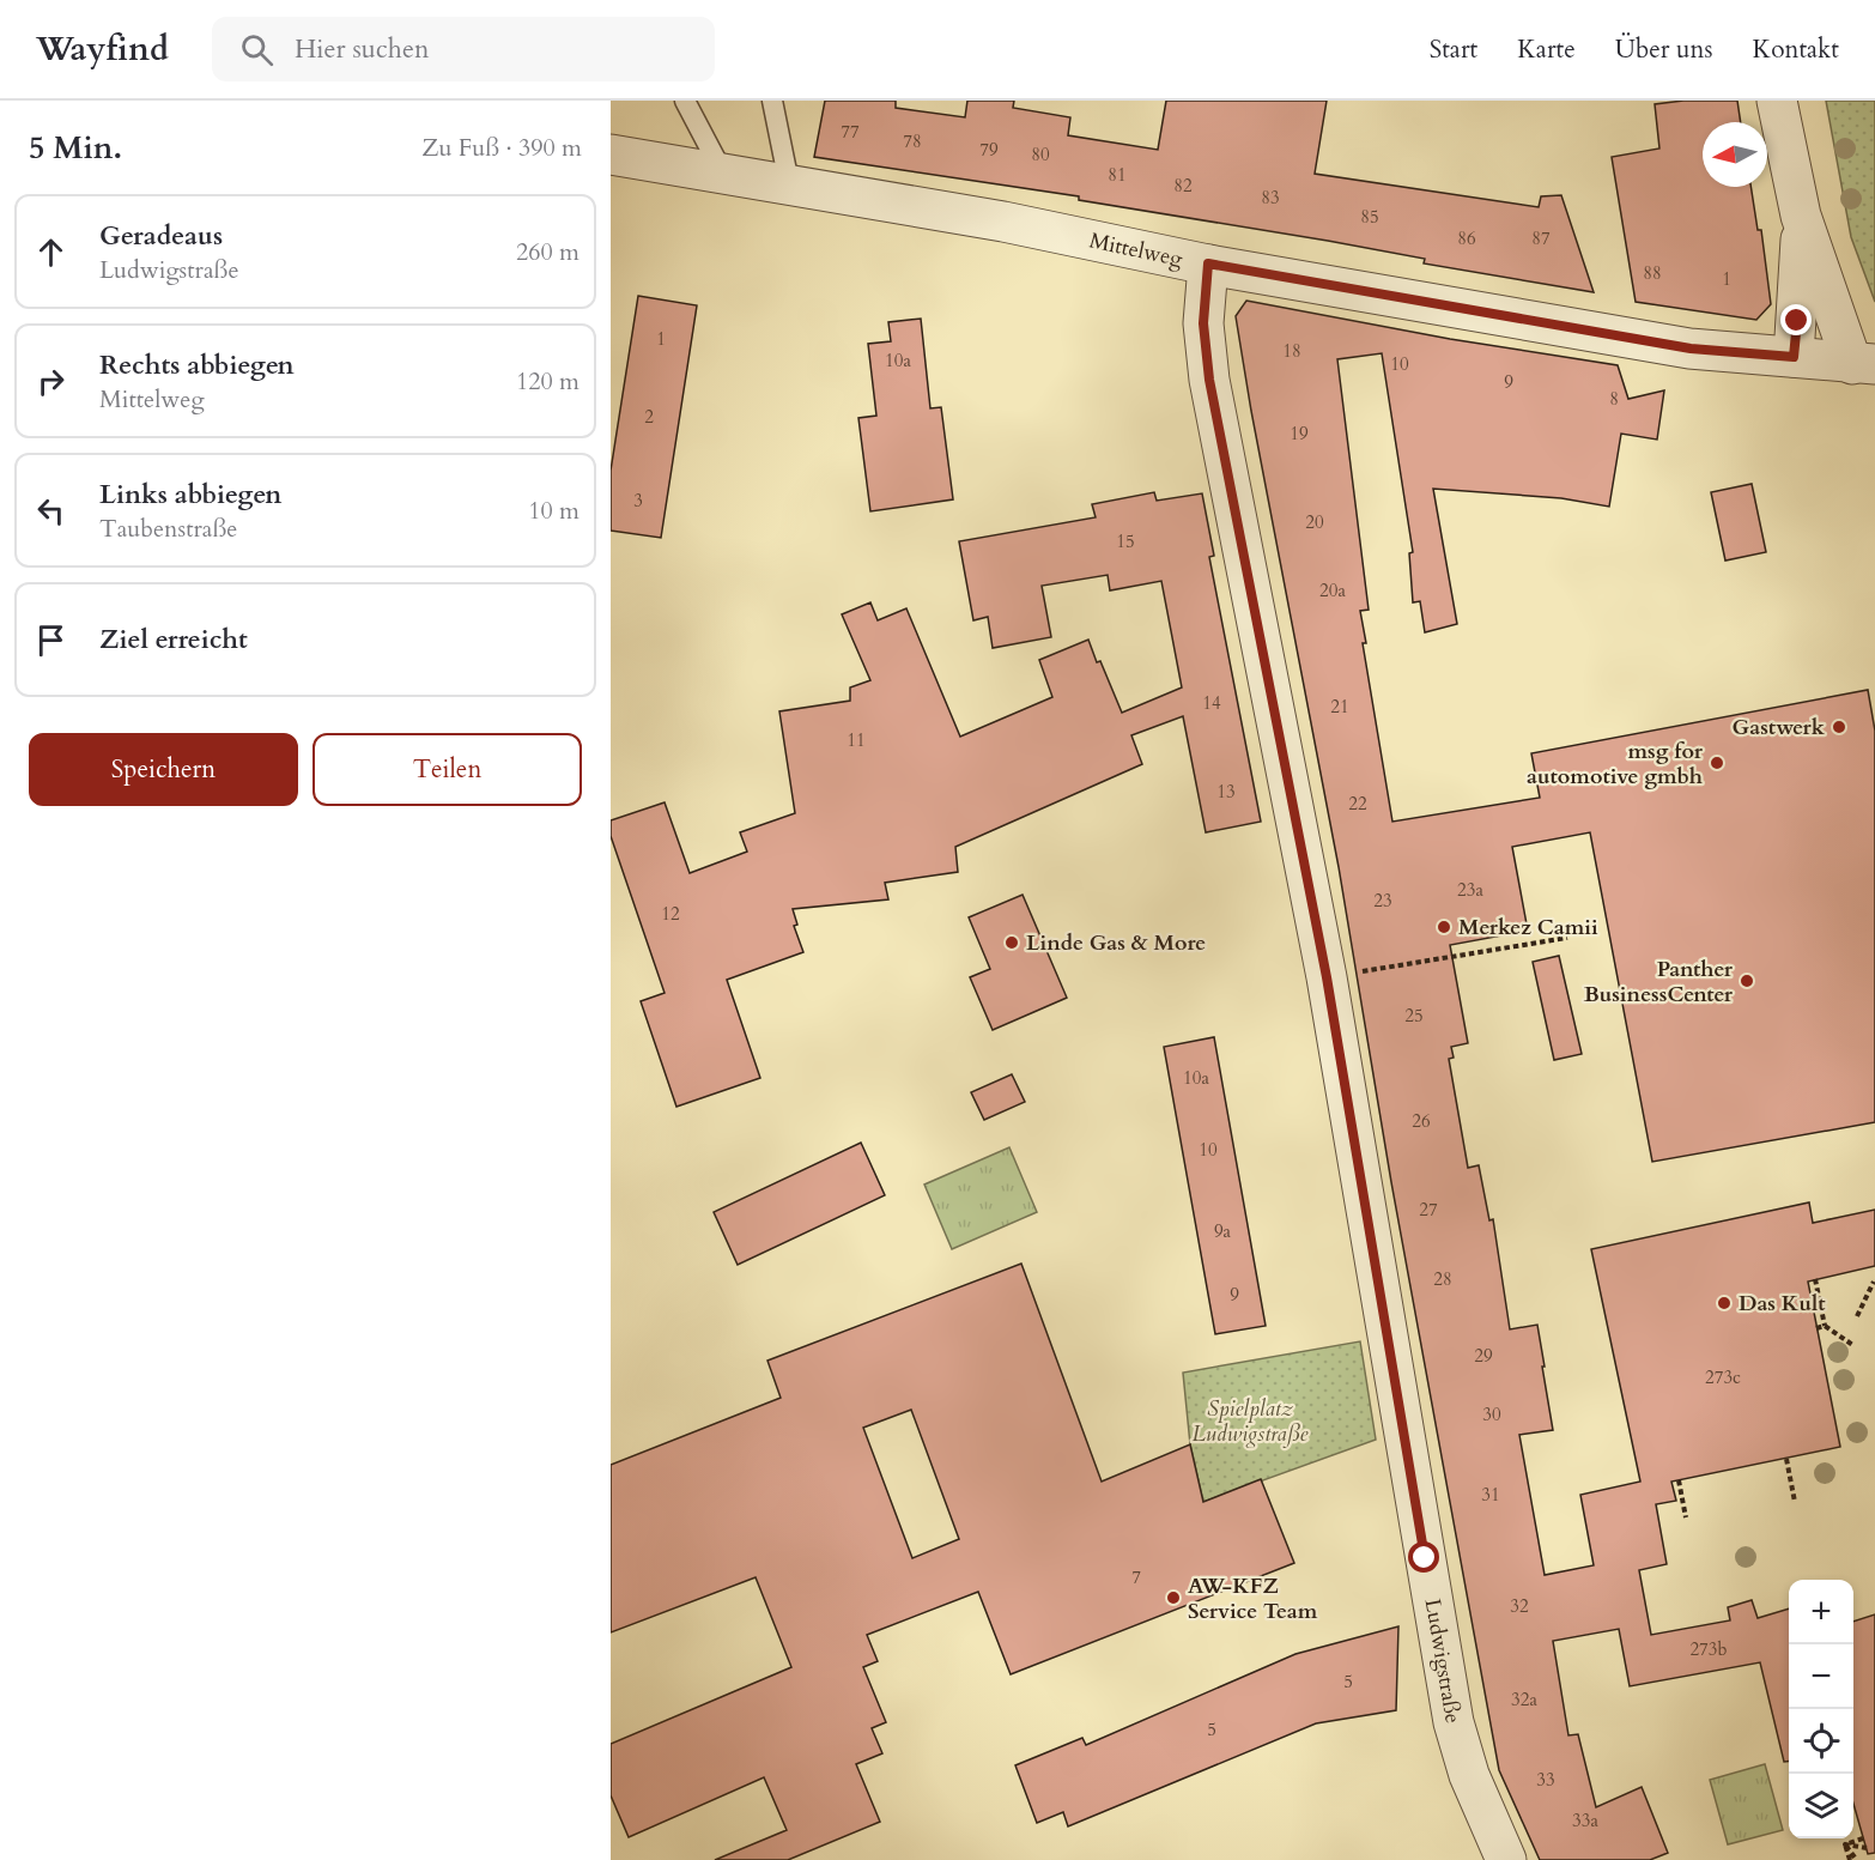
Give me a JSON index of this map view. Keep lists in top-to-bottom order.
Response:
{
  "streets": {
    "street": ["Mittelweg", "Ludwigstraße"]
  },
  "crossings": [
    ["Mittelweg", "Ludwigstraße"]
  ],
  "parks": ["Spielplatz Ludwigstraße"],
  "places": [
    "Gastwerk",
    "msg for automotive gmbh",
    "Merkez Camii",
    "Linde Gas & More",
    "Panther BusinessCenter",
    "Das Kult",
    "AW-KFZ Service Team"
  ],
  "house_numbers": [
    "77",
    "78",
    "79",
    "80",
    "81",
    "82",
    "83",
    "85",
    "86",
    "87",
    "88",
    "1",
    "1",
    "18",
    "10a",
    "10",
    "9",
    "8",
    "2",
    "19",
    "3",
    "20",
    "15",
    "20a",
    "14",
    "21",
    "11",
    "13",
    "22",
    "23a",
    "23",
    "12",
    "25",
    "10a",
    "26",
    "10",
    "27",
    "9a",
    "28",
    "9",
    "29",
    "273c",
    "30",
    "31",
    "7",
    "32",
    "273b",
    "5",
    "32a",
    "5",
    "33",
    "33a"
  ],
  "north": "left",
  "page": {
    "header": "Wayfind",
    "search": "Hier suchen",
    "nav": [
      "Start",
      "Karte",
      "Über uns",
      "Kontakt"
    ],
    "heading": ["5 Min.", "Zu Fuß · 390 m"],
    "list": [
      ["Geradeaus", "Ludwigstraße", "260 m"],
      ["Rechts abbiegen", "Mittelweg", "120 m"],
      ["Links abbiegen", "Taubenstraße", "10 m"],
      "Ziel erreicht"
    ],
    "buttons": ["Speichern", "Teilen"],
    "map_buttons": ["+", "−"]
  }
}
